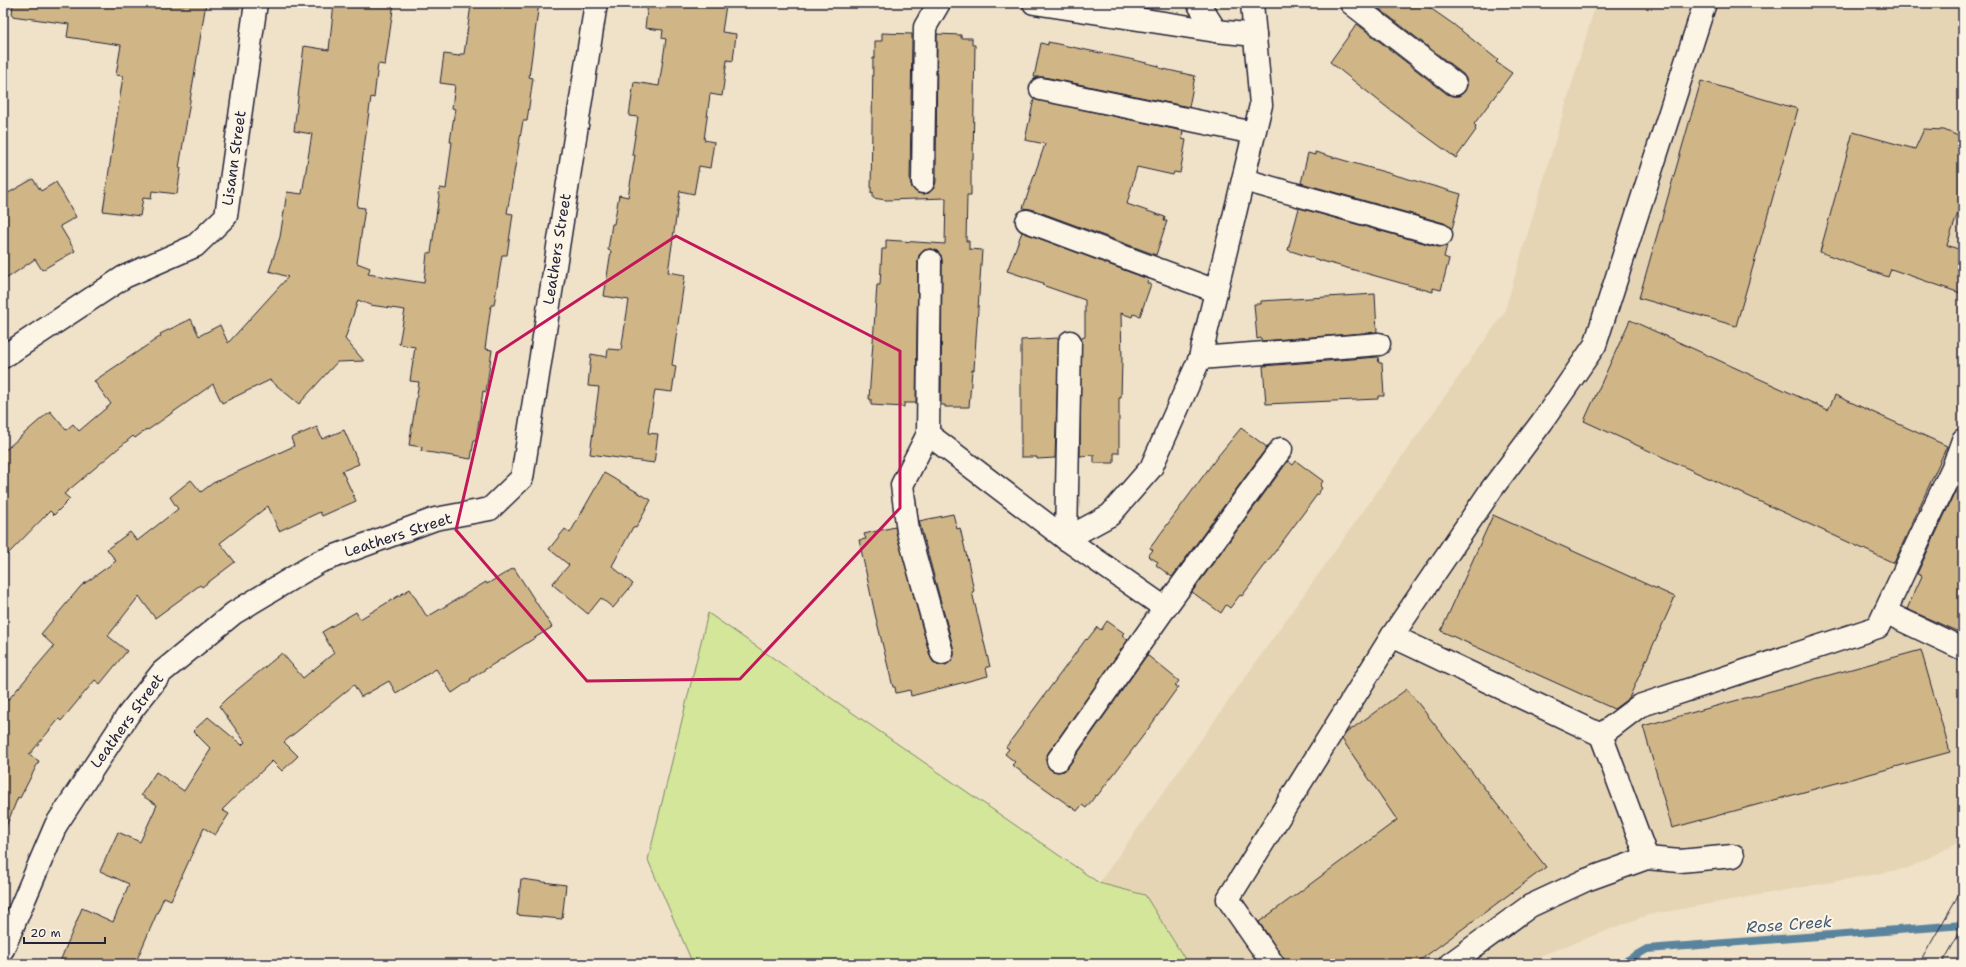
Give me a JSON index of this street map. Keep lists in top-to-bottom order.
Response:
{
  "streets": {
    "street": ["Lisann Street", "Leathers Street"]
  },
  "water": ["Rose Creek"],
  "scale_bar": "20 m"
}
